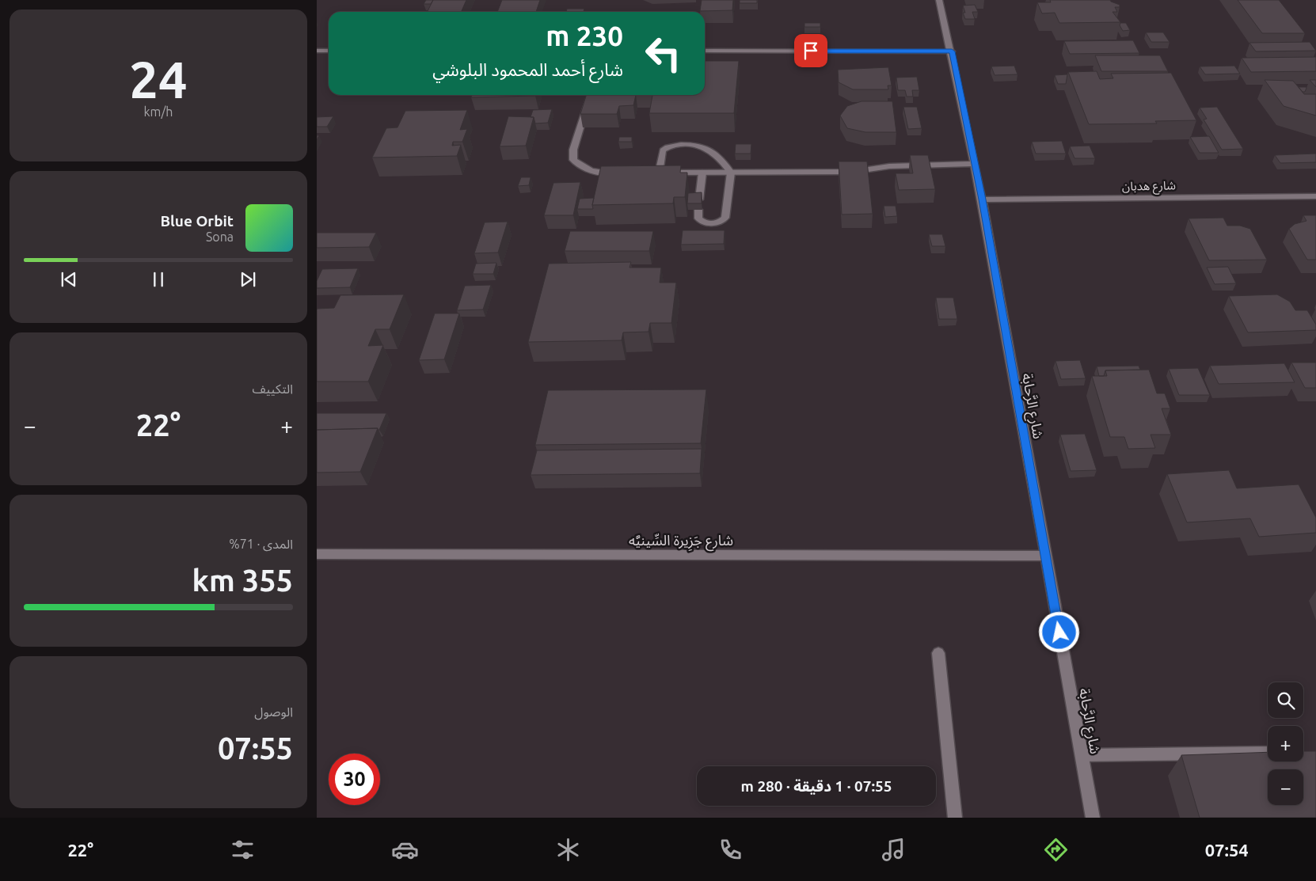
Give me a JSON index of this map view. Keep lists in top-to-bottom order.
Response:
{
  "streets": {
    "street": ["شارع هدبان", "شارع الرَّحابة", "شارع جَزِيرة السِّينيَّه"]
  },
  "crossings": [
    ["شارع هدبان", "شارع الرَّحابة"],
    ["شارع الرَّحابة", "شارع جَزِيرة السِّينيَّه"]
  ],
  "page": {
    "tile": [
      ["24", "km/h"],
      "التكييف",
      ["المدى · 71%", "355 km"],
      ["الوصول", "07:55"]
    ],
    "turn": ["230 m", "شارع أحمد المحمود البلوشي"],
    "song": ["Blue Orbit", "Sona"],
    "heat": ["−", "22°", "+"],
    "map_buttons": ["+", "−"],
    "limit": "30",
    "trip": "07:55 · 1 دقيقة · 280 m",
    "tabs": ["07:54", "22°"]
  }
}
